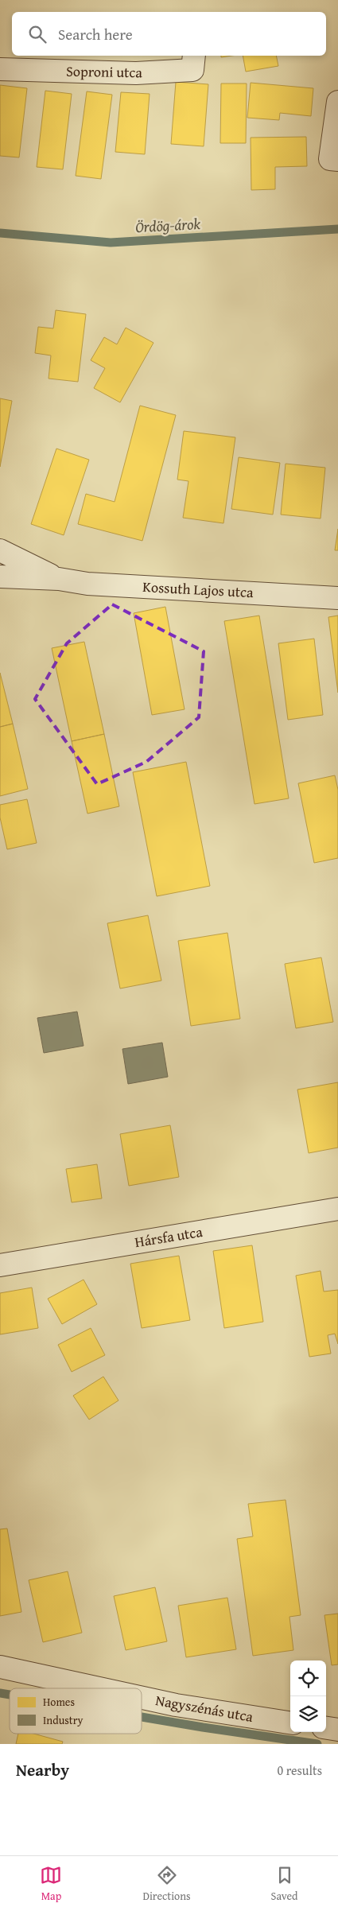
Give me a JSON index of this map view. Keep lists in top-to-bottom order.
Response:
{
  "streets": {
    "street": [
      "Soproni utca",
      "Kossuth Lajos utca",
      "Hársfa utca",
      "Nagyszénás utca"
    ]
  },
  "water": ["Ördög-árok"],
  "legend": ["Homes", "Industry"],
  "page": {
    "search": "Search here",
    "heading": ["Nearby", "0 results"],
    "nav": ["Map", "Directions", "Saved"]
  }
}
